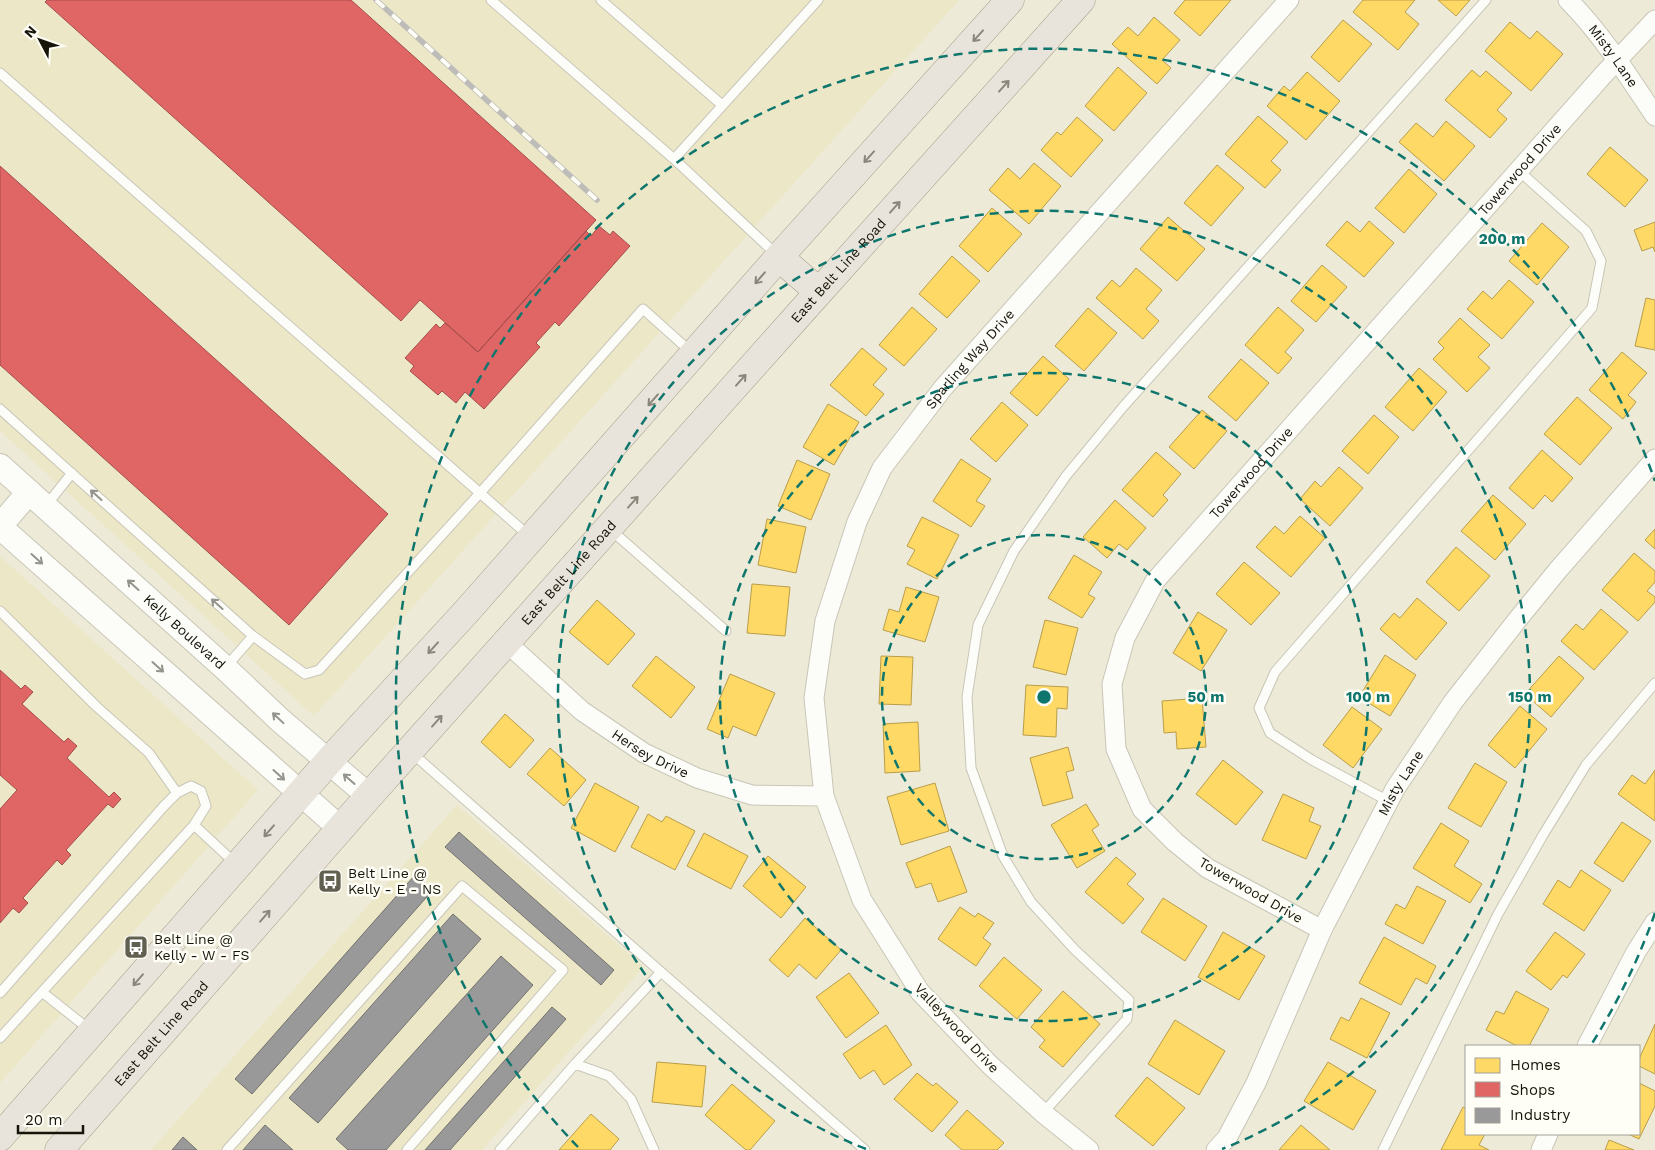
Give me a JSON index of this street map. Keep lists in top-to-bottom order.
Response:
{
  "streets": {
    "main road": ["East Belt Line Road"],
    "street": [
      "Misty Lane",
      "Towerwood Drive",
      "Sparling Way Drive",
      "Kelly Boulevard",
      "Hersey Drive",
      "Valleywood Drive"
    ]
  },
  "crossings": [
    ["Misty Lane", "Towerwood Drive"],
    ["East Belt Line Road", "Kelly Boulevard"],
    ["East Belt Line Road", "Hersey Drive"],
    ["Sparling Way Drive", "Hersey Drive"],
    ["Sparling Way Drive", "Valleywood Drive"],
    ["Hersey Drive", "Valleywood Drive"]
  ],
  "places": {
    "bus stop": ["Belt Line @ Kelly - E - NS", "Belt Line @ Kelly - W - FS"]
  },
  "legend": ["Homes", "Shops", "Industry"],
  "scale_bar": "20 m",
  "north": "top left",
  "rings": [
    "200 m",
    "50 m",
    "100 m",
    "150 m"
  ]
}
